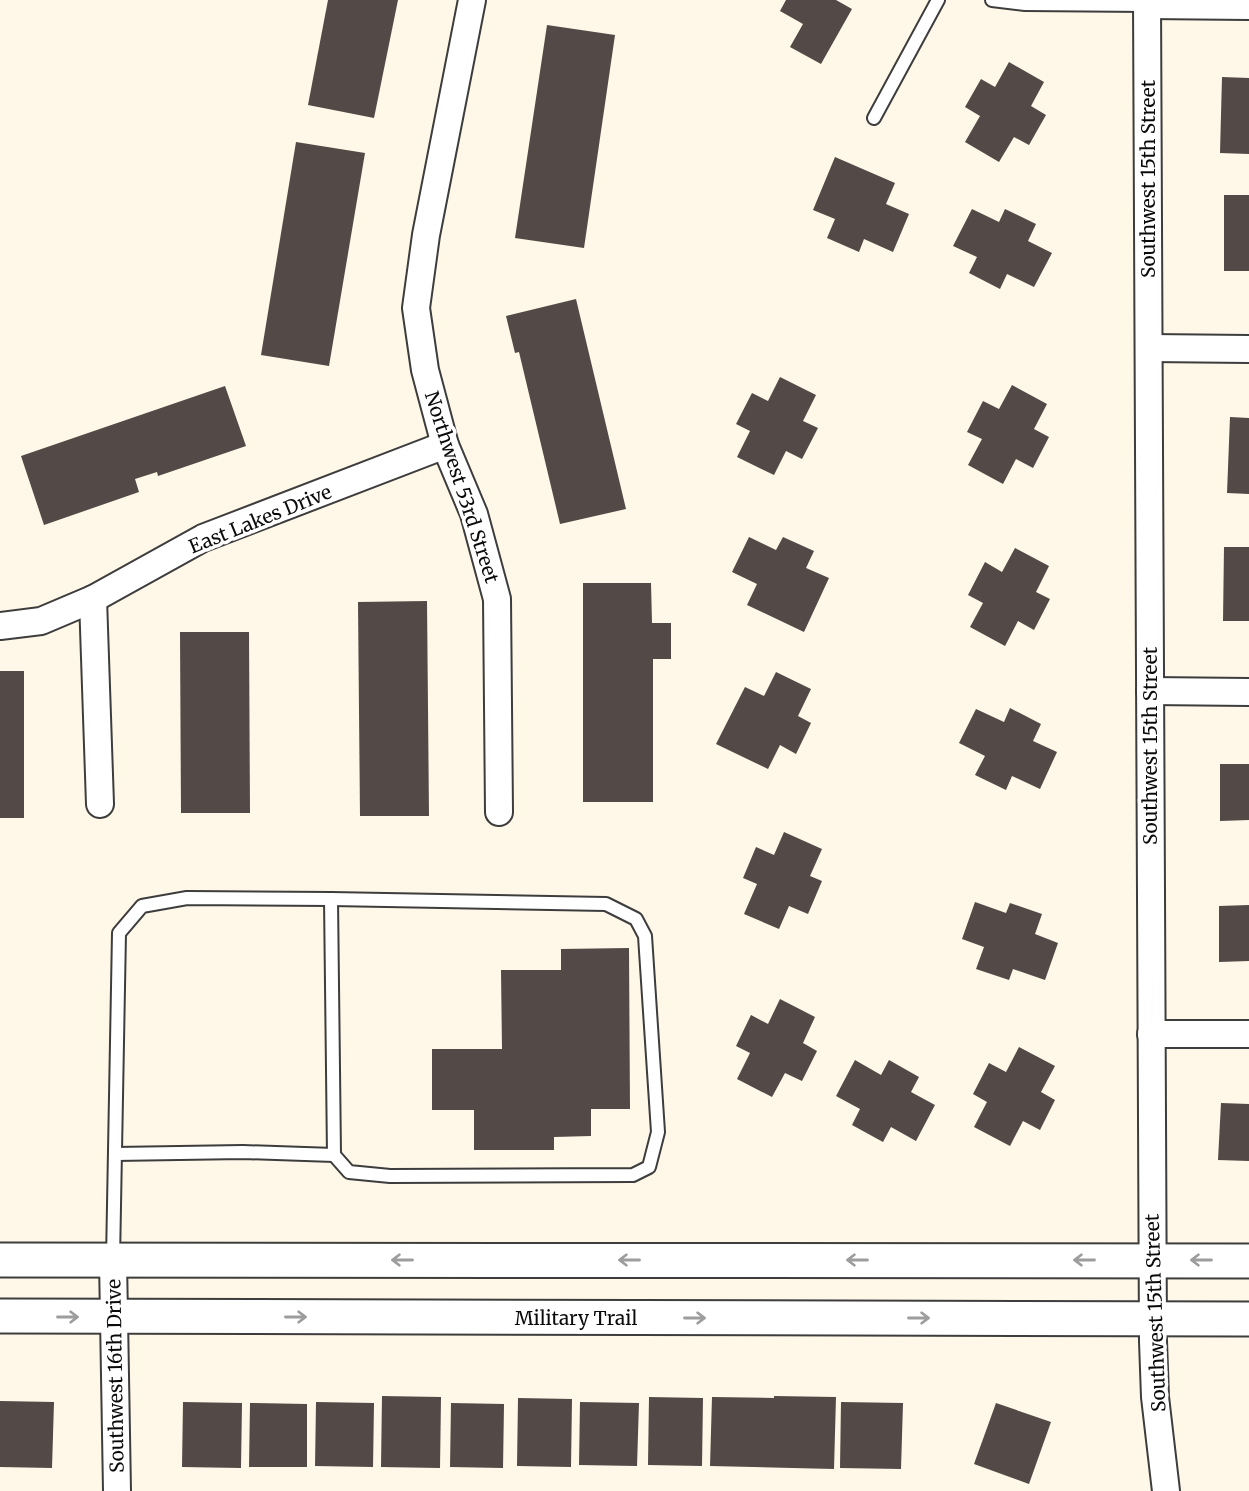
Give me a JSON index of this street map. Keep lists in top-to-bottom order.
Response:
{
  "streets": {
    "street": [
      "Southwest 15th Street",
      "Northwest 53rd Street",
      "East Lakes Drive",
      "Military Trail",
      "Southwest 16th Drive"
    ]
  },
  "crossings": [
    ["Southwest 15th Street", "Military Trail"],
    ["Northwest 53rd Street", "East Lakes Drive"],
    ["Military Trail", "Southwest 16th Drive"]
  ]
}
